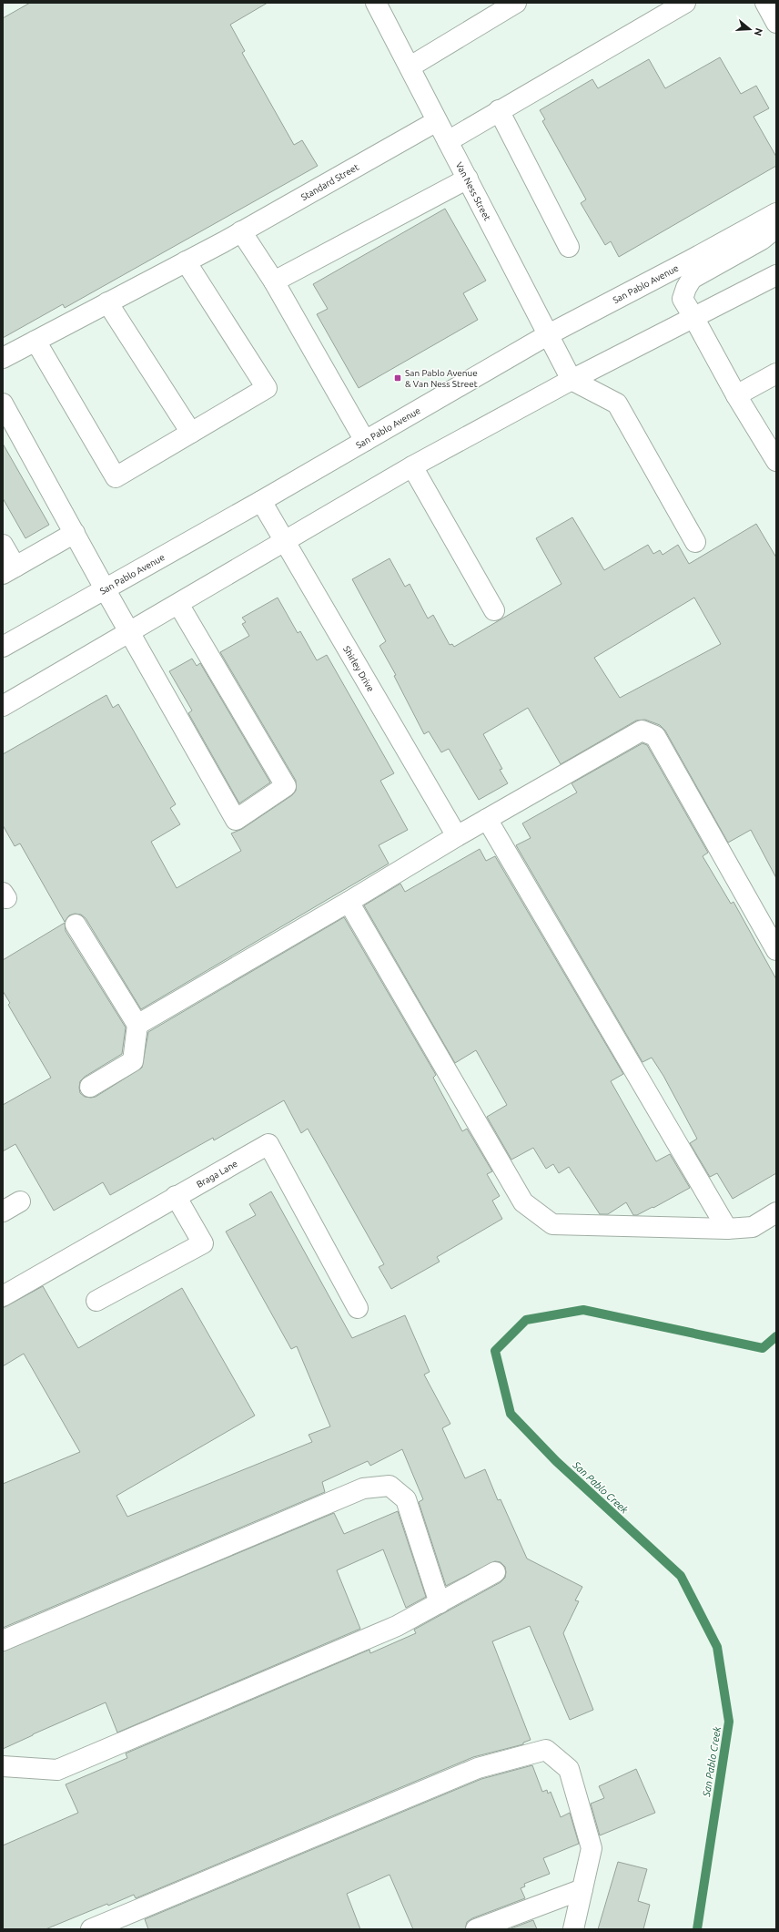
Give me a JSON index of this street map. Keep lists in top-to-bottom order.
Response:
{
  "streets": {
    "main road": [
      "Standard Street",
      "Van Ness Street",
      "San Pablo Avenue",
      "Shirley Drive",
      "Braga Lane"
    ]
  },
  "crossings": [
    ["Standard Street", "Van Ness Street"],
    ["Van Ness Street", "San Pablo Avenue"],
    ["San Pablo Avenue", "Shirley Drive"]
  ],
  "water": ["San Pablo Creek"],
  "places": {
    "transit": ["San Pablo Avenue & Van Ness Street"]
  },
  "north": "right"
}
